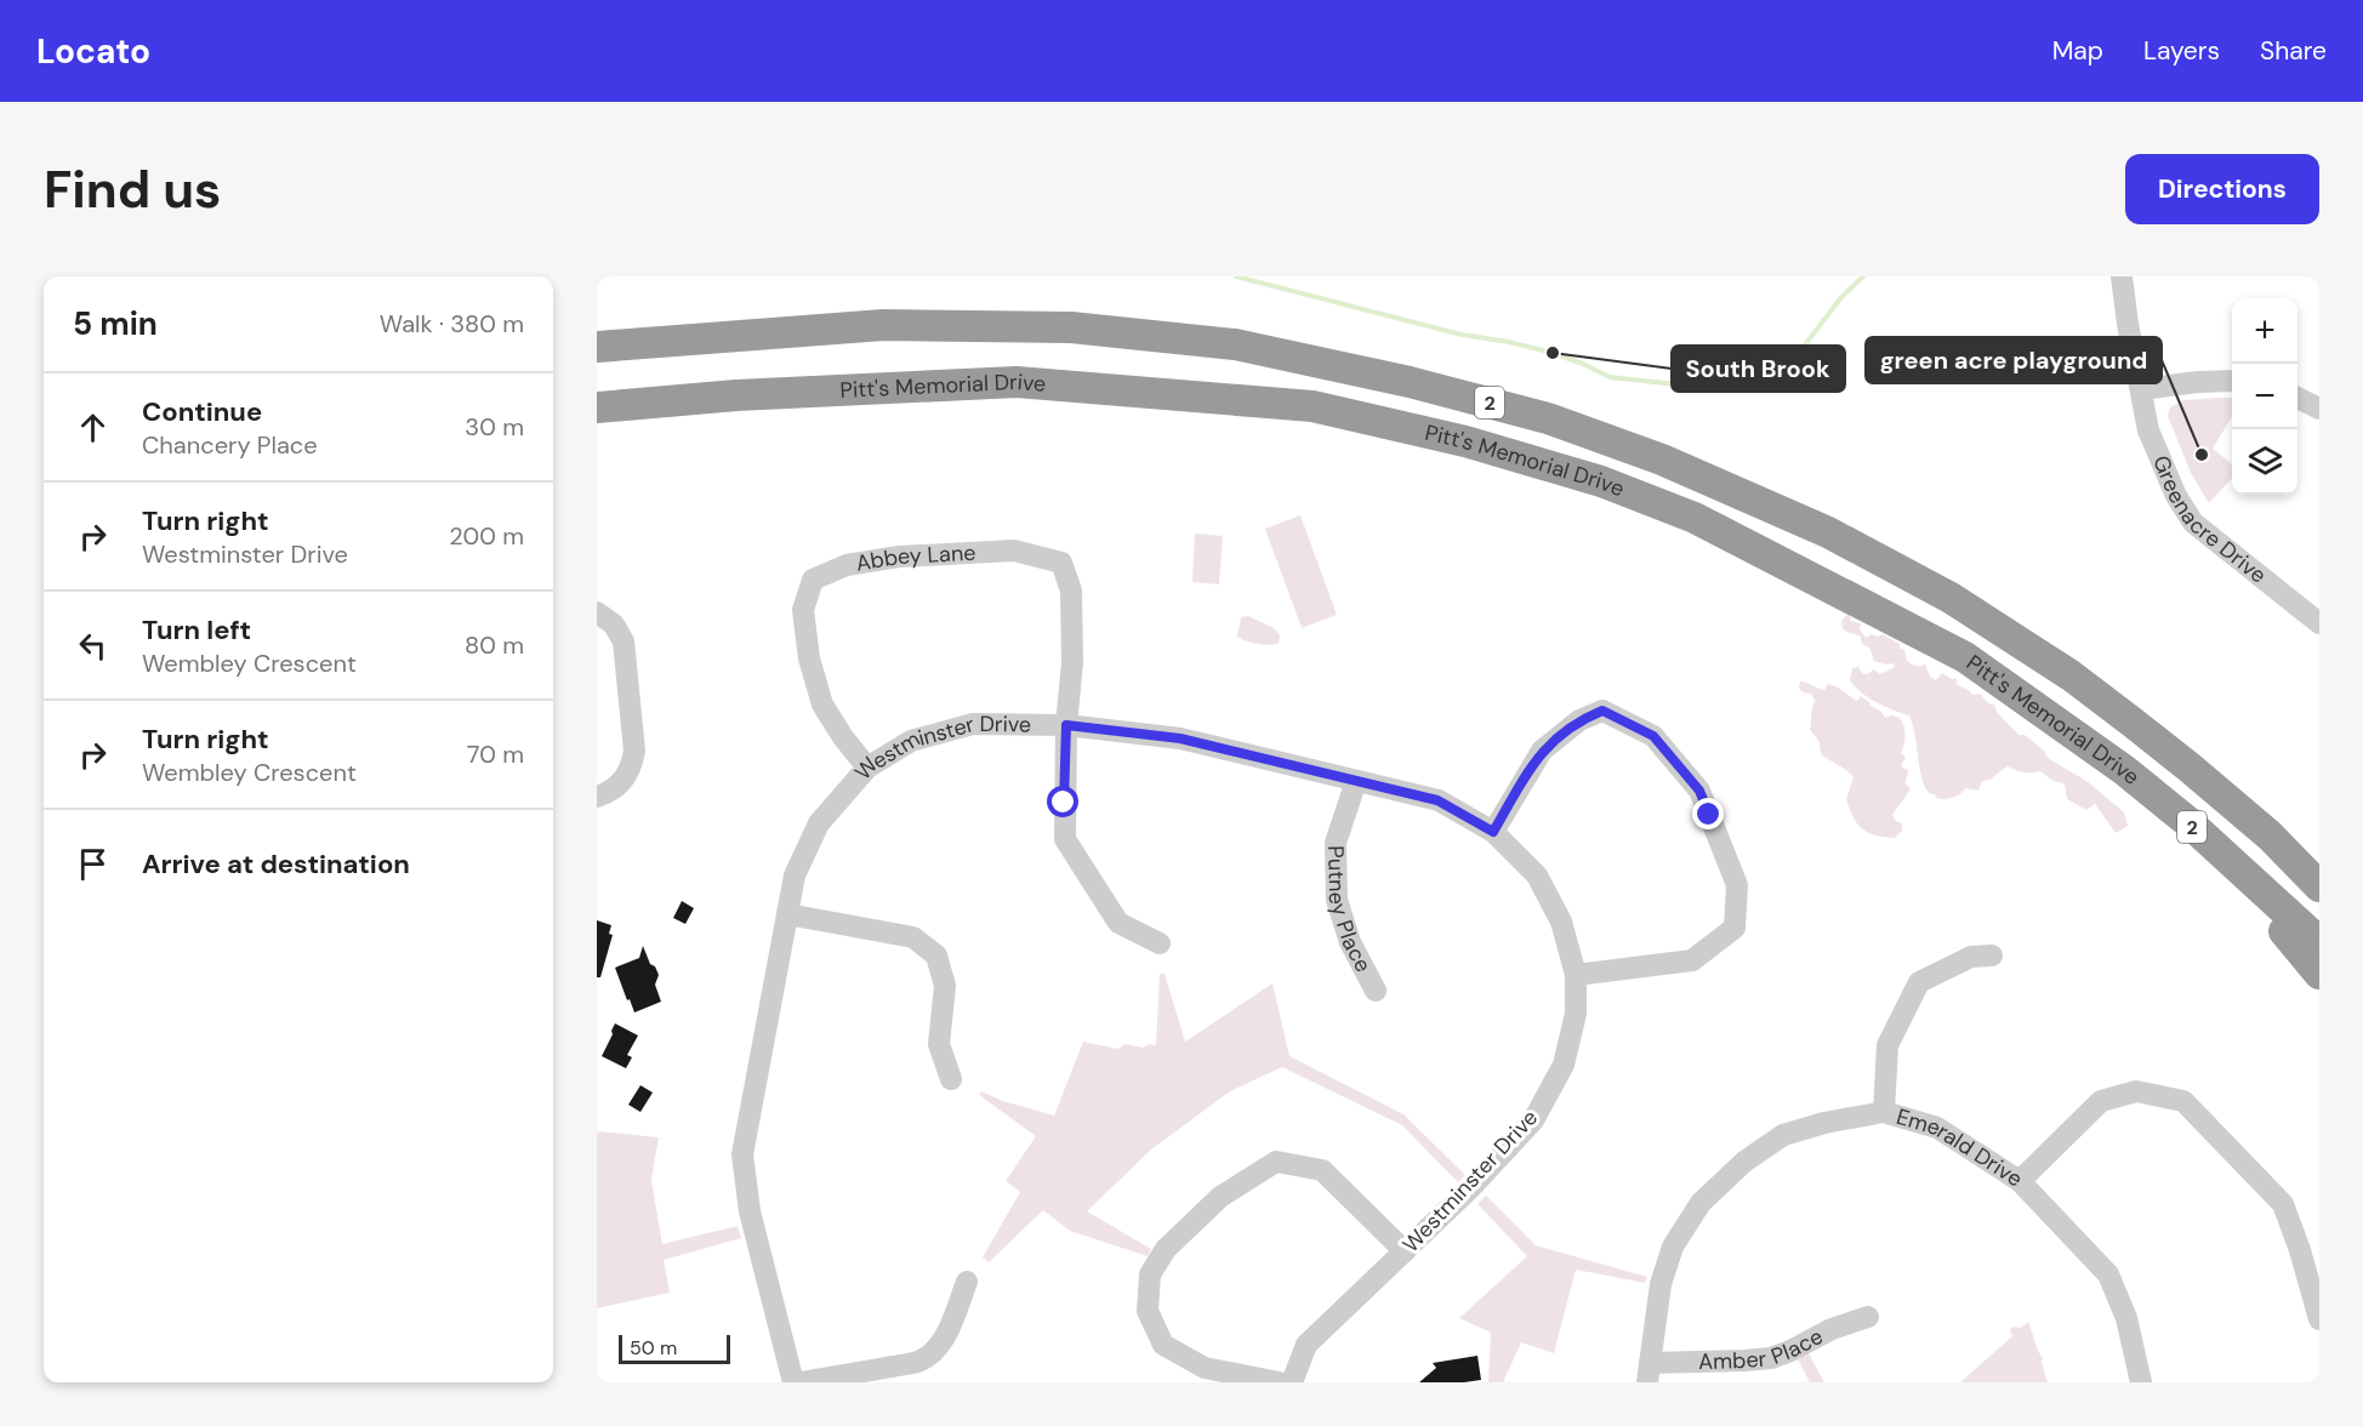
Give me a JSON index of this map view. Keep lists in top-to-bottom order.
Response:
{
  "streets": {
    "highway": ["Pitt's Memorial Drive", "2"],
    "street": [
      "Greenacre Drive",
      "Abbey Lane",
      "Westminster Drive",
      "Putney Place",
      "Emerald Drive",
      "Amber Place"
    ]
  },
  "crossings": [
    ["Abbey Lane", "Westminster Drive"],
    ["Westminster Drive", "Putney Place"],
    ["Emerald Drive", "Amber Place"]
  ],
  "places": ["South Brook", "green acre playground"],
  "scale_bar": "50 m",
  "page": {
    "header": "Locato",
    "nav": ["Map", "Layers", "Share"],
    "buttons": "Directions",
    "title": "Find us",
    "heading": ["5 min", "Walk · 380 m"],
    "map_buttons": ["+", "−"],
    "list": [
      ["Continue", "Chancery Place", "30 m"],
      ["Turn right", "Westminster Drive", "200 m"],
      ["Turn left", "Wembley Crescent", "80 m"],
      ["Turn right", "Wembley Crescent", "70 m"],
      "Arrive at destination"
    ],
    "scale": "50 m"
  }
}
